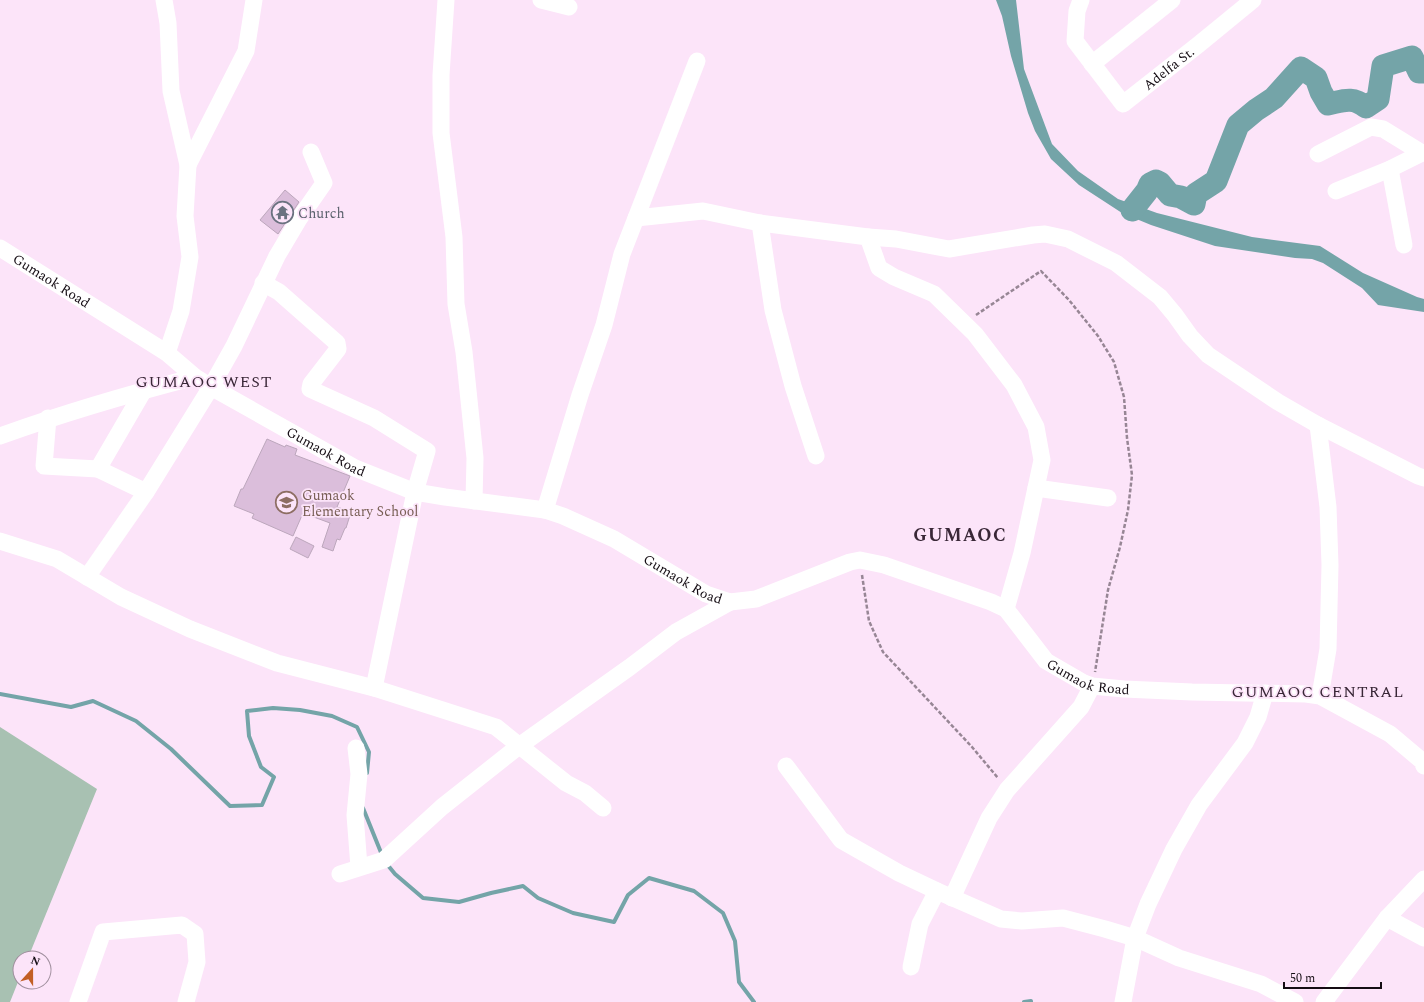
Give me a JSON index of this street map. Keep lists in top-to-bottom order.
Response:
{
  "streets": {
    "street": ["Adelfa St.", "Gumaok Road"]
  },
  "districts": ["GUMAOC WEST", "GUMAOC", "GUMAOC CENTRAL"],
  "places": {
    "temple": ["Church"],
    "school or university": ["Gumaok Elementary School"]
  },
  "scale_bar": "50 m",
  "north": "top"
}
